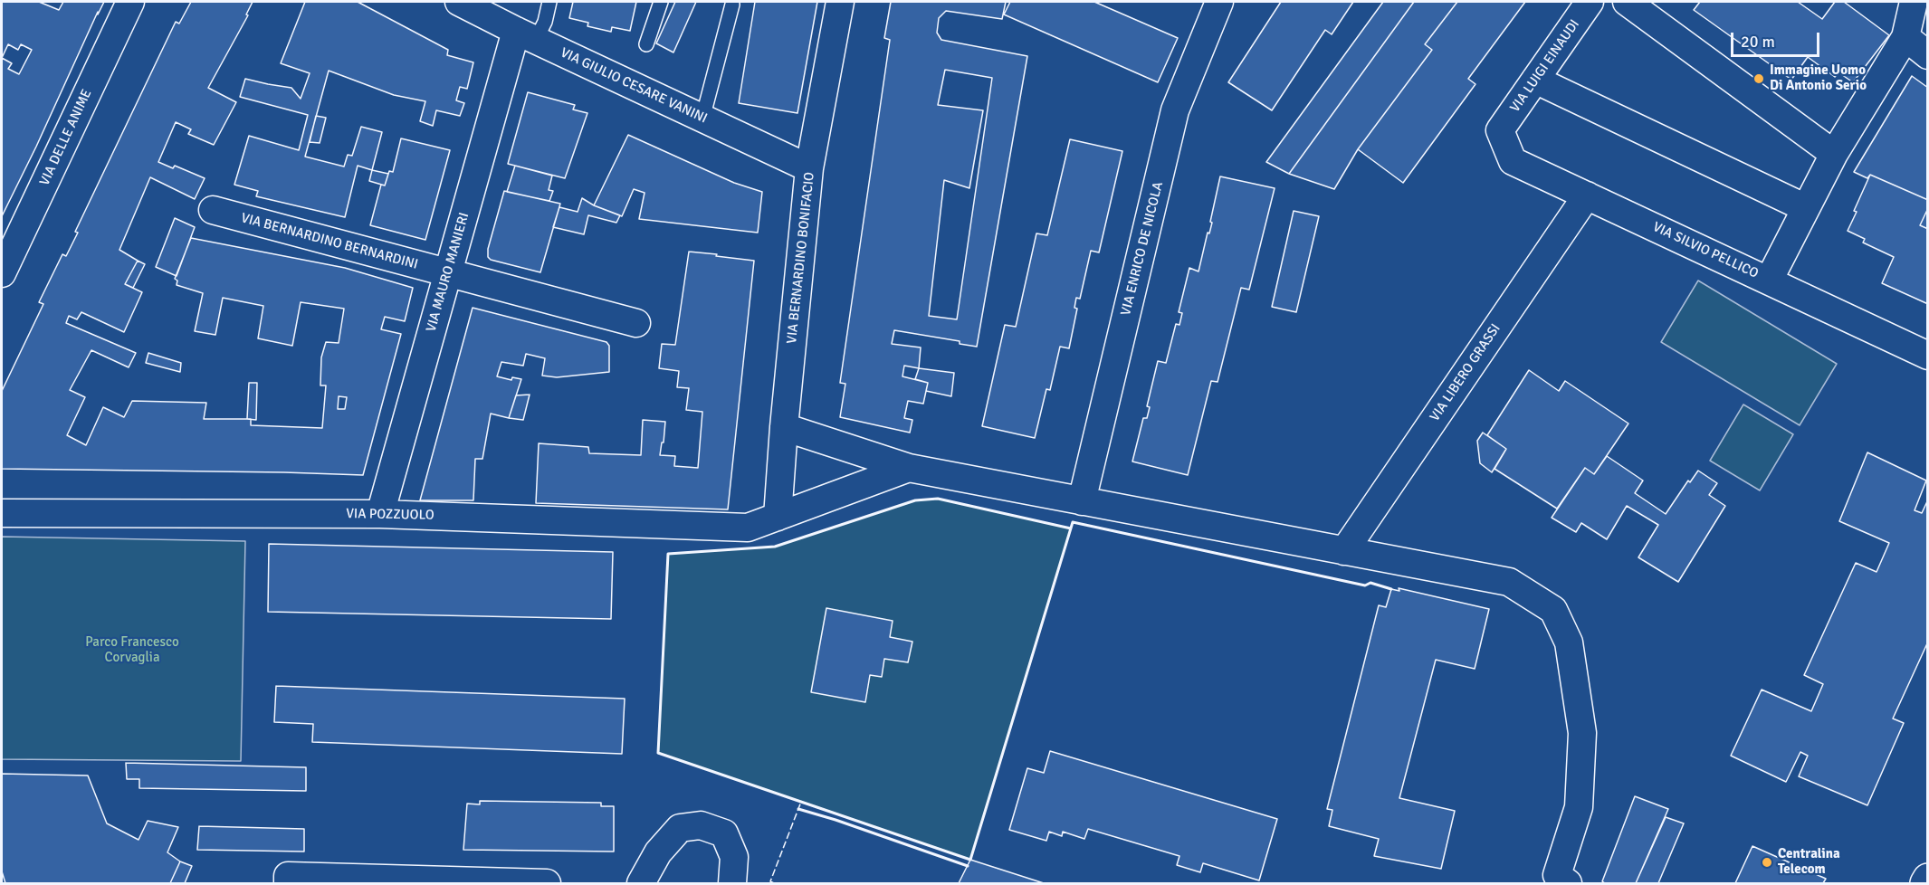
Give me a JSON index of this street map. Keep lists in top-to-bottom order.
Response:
{
  "streets": {
    "street": [
      "VIA LUIGI EINAUDI",
      "VIA GIULIO CESARE VANINI",
      "VIA DELLE ANIME",
      "VIA BERNARDINO BERNARDINI",
      "VIA ENRICO DE NICOLA",
      "VIA SILVIO PELLICO",
      "VIA BERNARDINO BONIFACIO",
      "VIA MAURO MANIERI",
      "VIA LIBERO GRASSI",
      "VIA POZZUOLO"
    ]
  },
  "crossings": [
    ["VIA LUIGI EINAUDI", "VIA SILVIO PELLICO"],
    ["VIA GIULIO CESARE VANINI", "VIA BERNARDINO BONIFACIO"],
    ["VIA GIULIO CESARE VANINI", "VIA MAURO MANIERI"],
    ["VIA BERNARDINO BERNARDINI", "VIA MAURO MANIERI"],
    ["VIA SILVIO PELLICO", "VIA LIBERO GRASSI"],
    ["VIA BERNARDINO BONIFACIO", "VIA POZZUOLO"],
    ["VIA MAURO MANIERI", "VIA POZZUOLO"]
  ],
  "parks": ["Parco Francesco Corvaglia"],
  "places": ["Immagine Uomo Di Antonio Serio", "Centralina Telecom"],
  "scale_bar": "20 m"
}
